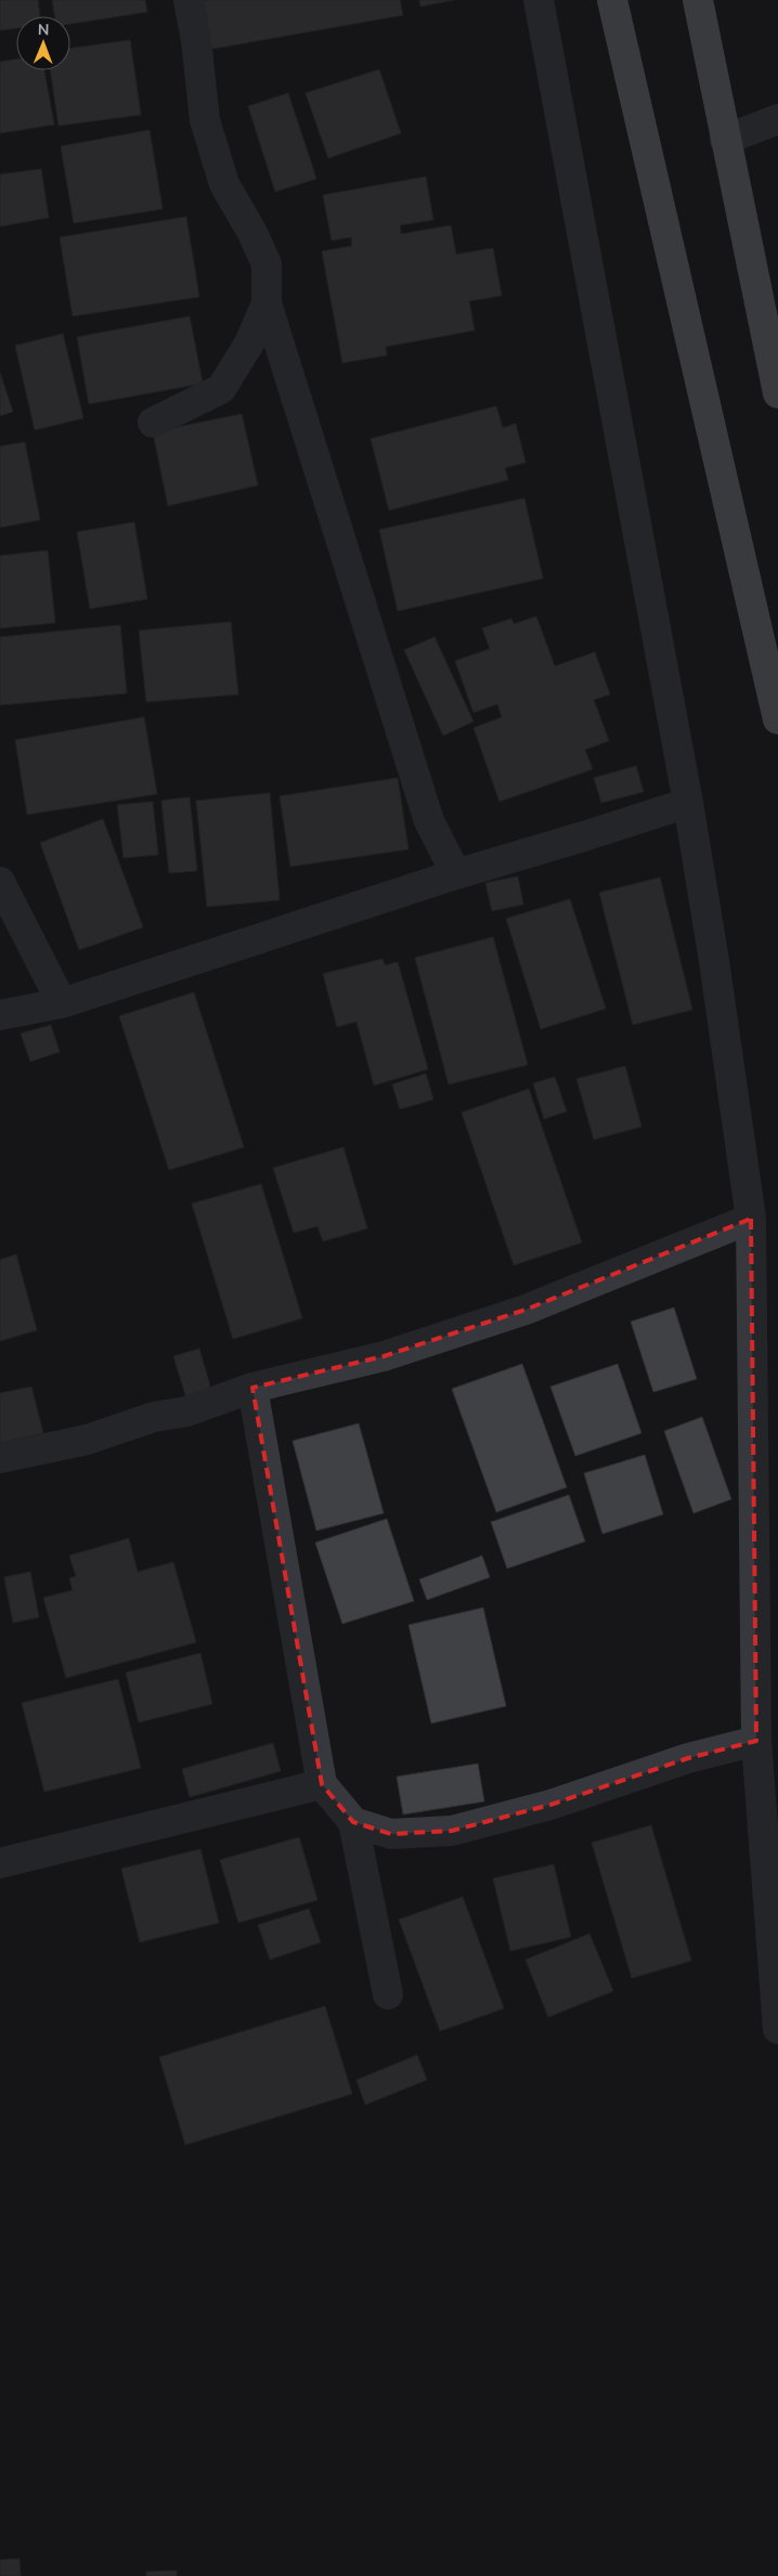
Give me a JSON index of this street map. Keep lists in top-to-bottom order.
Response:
{
  "north": "top"
}
